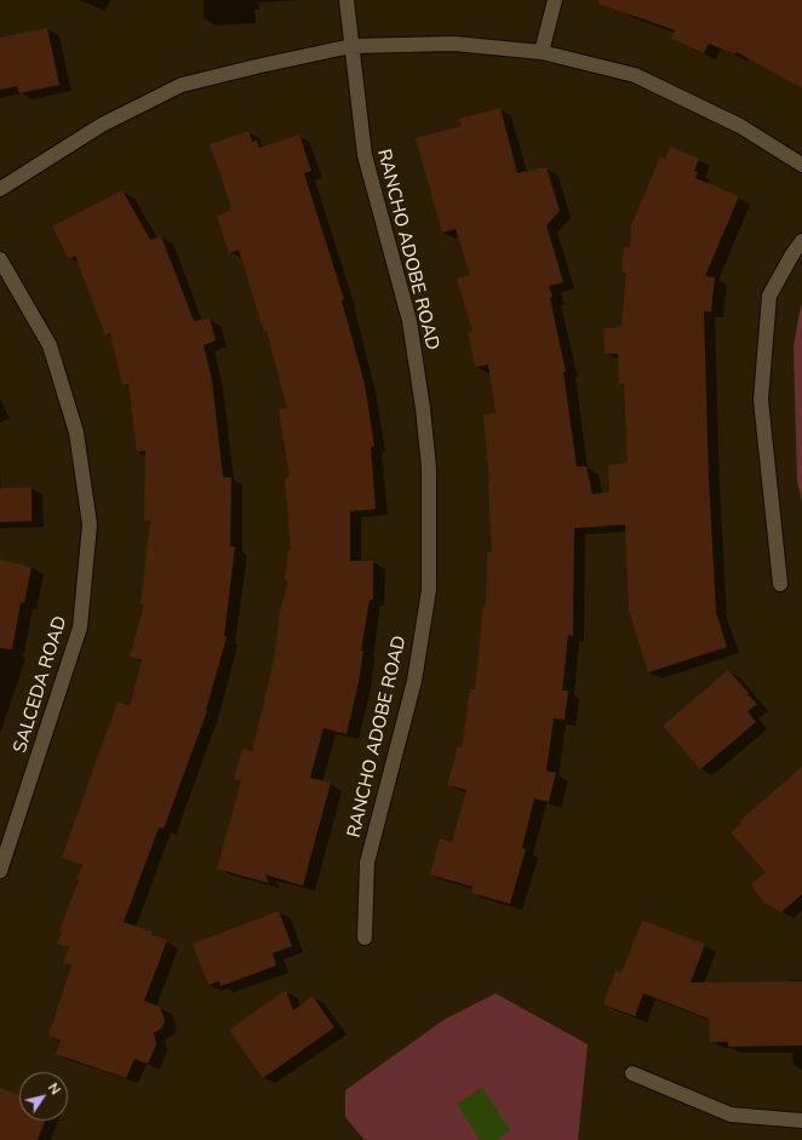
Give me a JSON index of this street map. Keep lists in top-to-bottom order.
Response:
{
  "streets": {
    "street": ["RANCHO ADOBE ROAD", "SALCEDA ROAD"]
  },
  "north": "top right"
}
